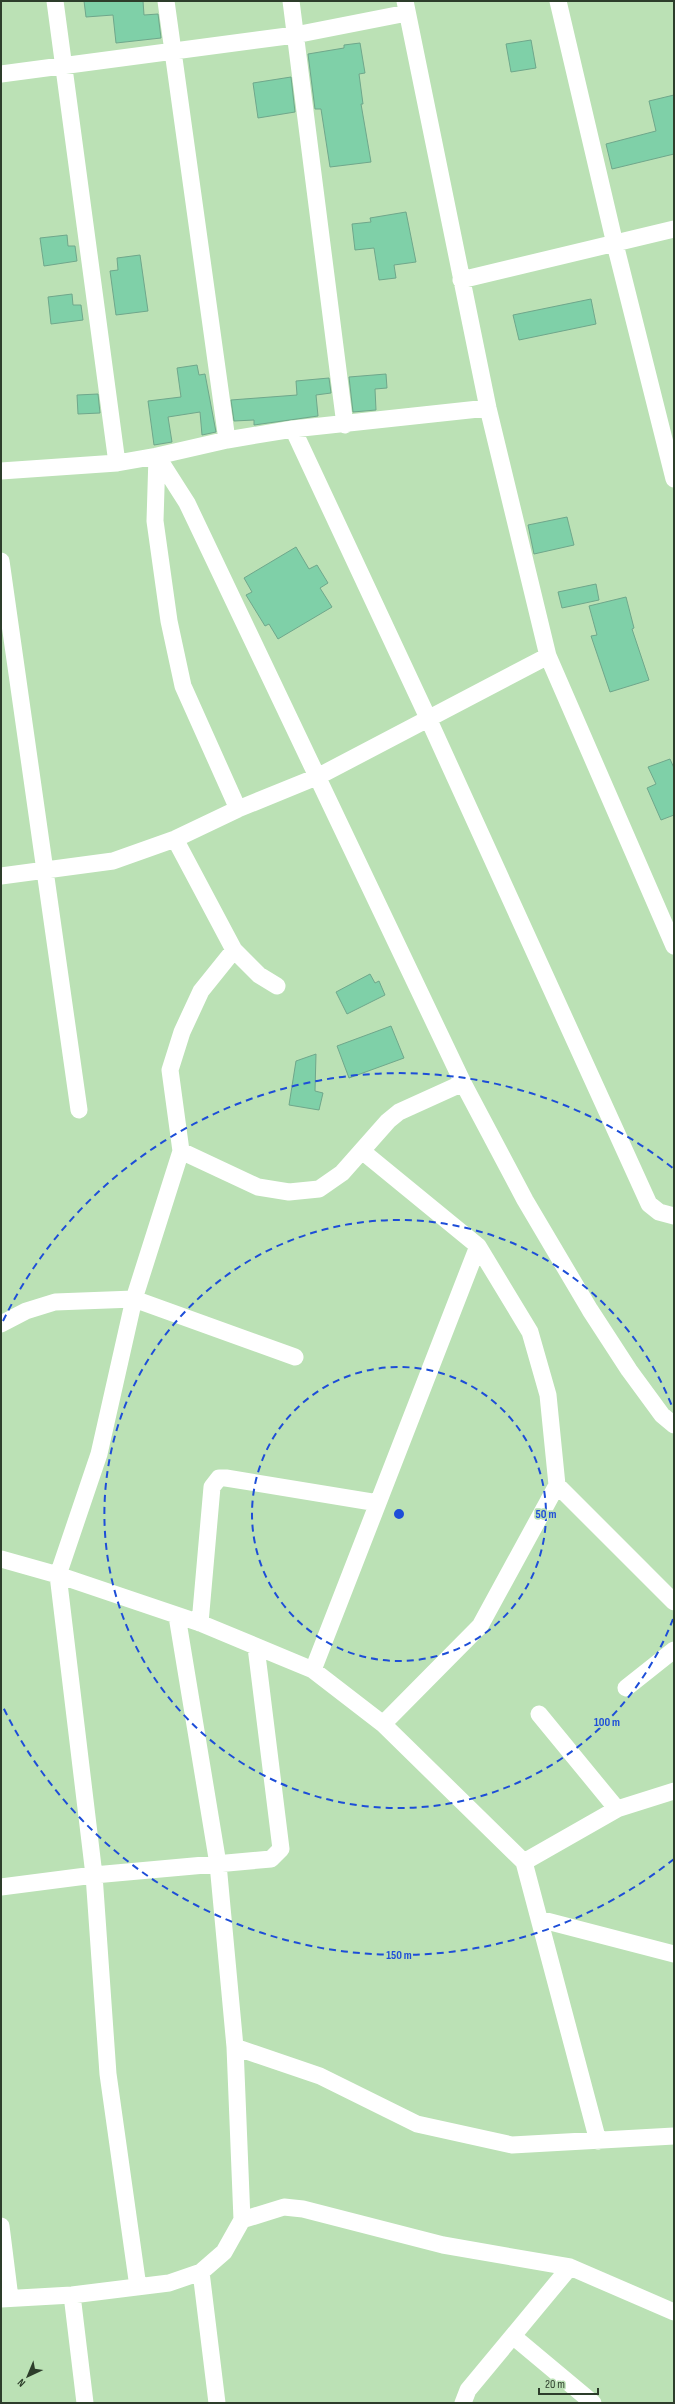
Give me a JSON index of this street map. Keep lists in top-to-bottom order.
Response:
{
  "scale_bar": "20 m",
  "north": "bottom left",
  "rings": ["50 m", "100 m", "150 m"]
}
